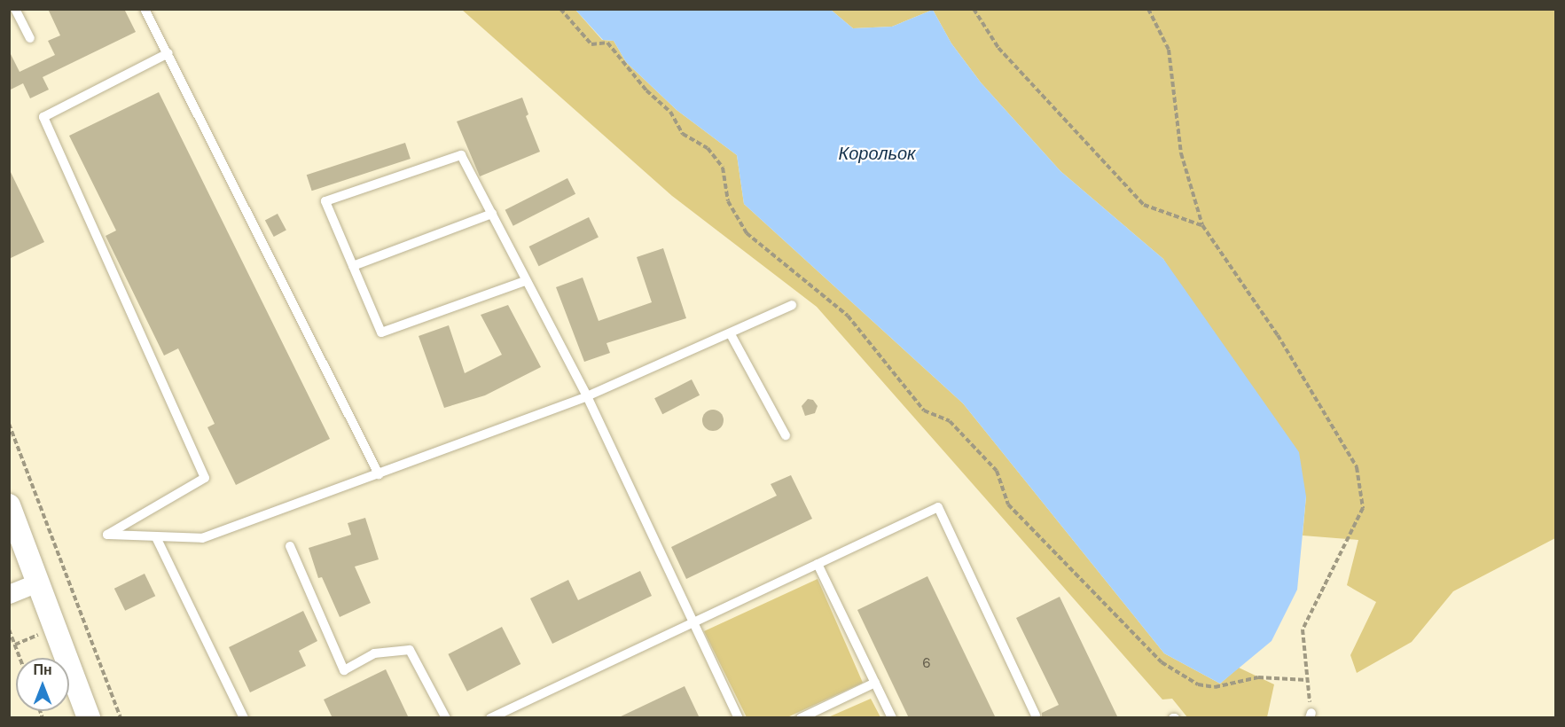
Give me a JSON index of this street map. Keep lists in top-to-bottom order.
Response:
{
  "water": ["Корольок"],
  "house_numbers": ["6"],
  "north": "top"
}
